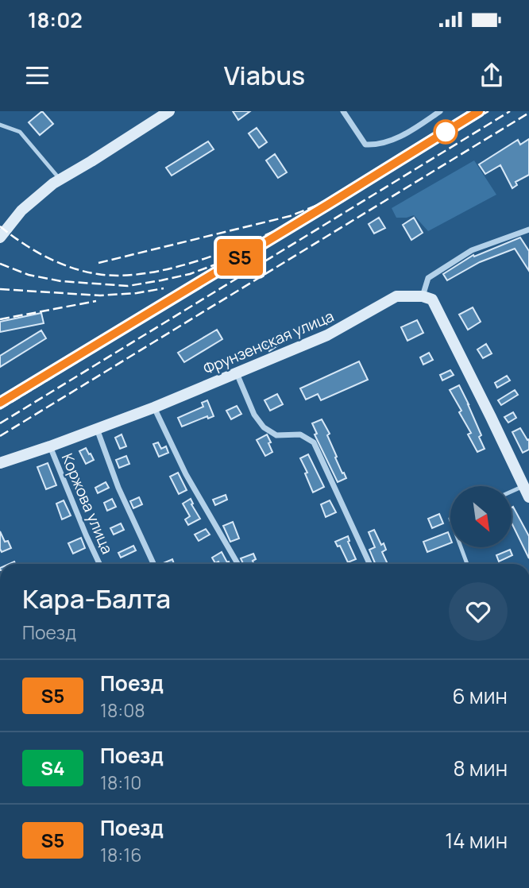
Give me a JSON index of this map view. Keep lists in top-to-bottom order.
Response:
{
  "streets": {
    "street": ["Фрунзенская улица", "Коржова улица"]
  },
  "crossings": [
    ["Фрунзенская улица", "Коржова улица"]
  ],
  "north": "bottom right",
  "page": {
    "status": "18:02",
    "header": "Viabus",
    "on_map": "S5",
    "heading": ["Кара-Балта", "Поезд"],
    "list": [
      {
        "mark": "S5",
        "name": "Поезд",
        "note": "18:08",
        "value": "6 мин"
      },
      {
        "mark": "S4",
        "name": "Поезд",
        "note": "18:10",
        "value": "8 мин"
      },
      {
        "mark": "S5",
        "name": "Поезд",
        "note": "18:16",
        "value": "14 мин"
      }
    ]
  }
}
